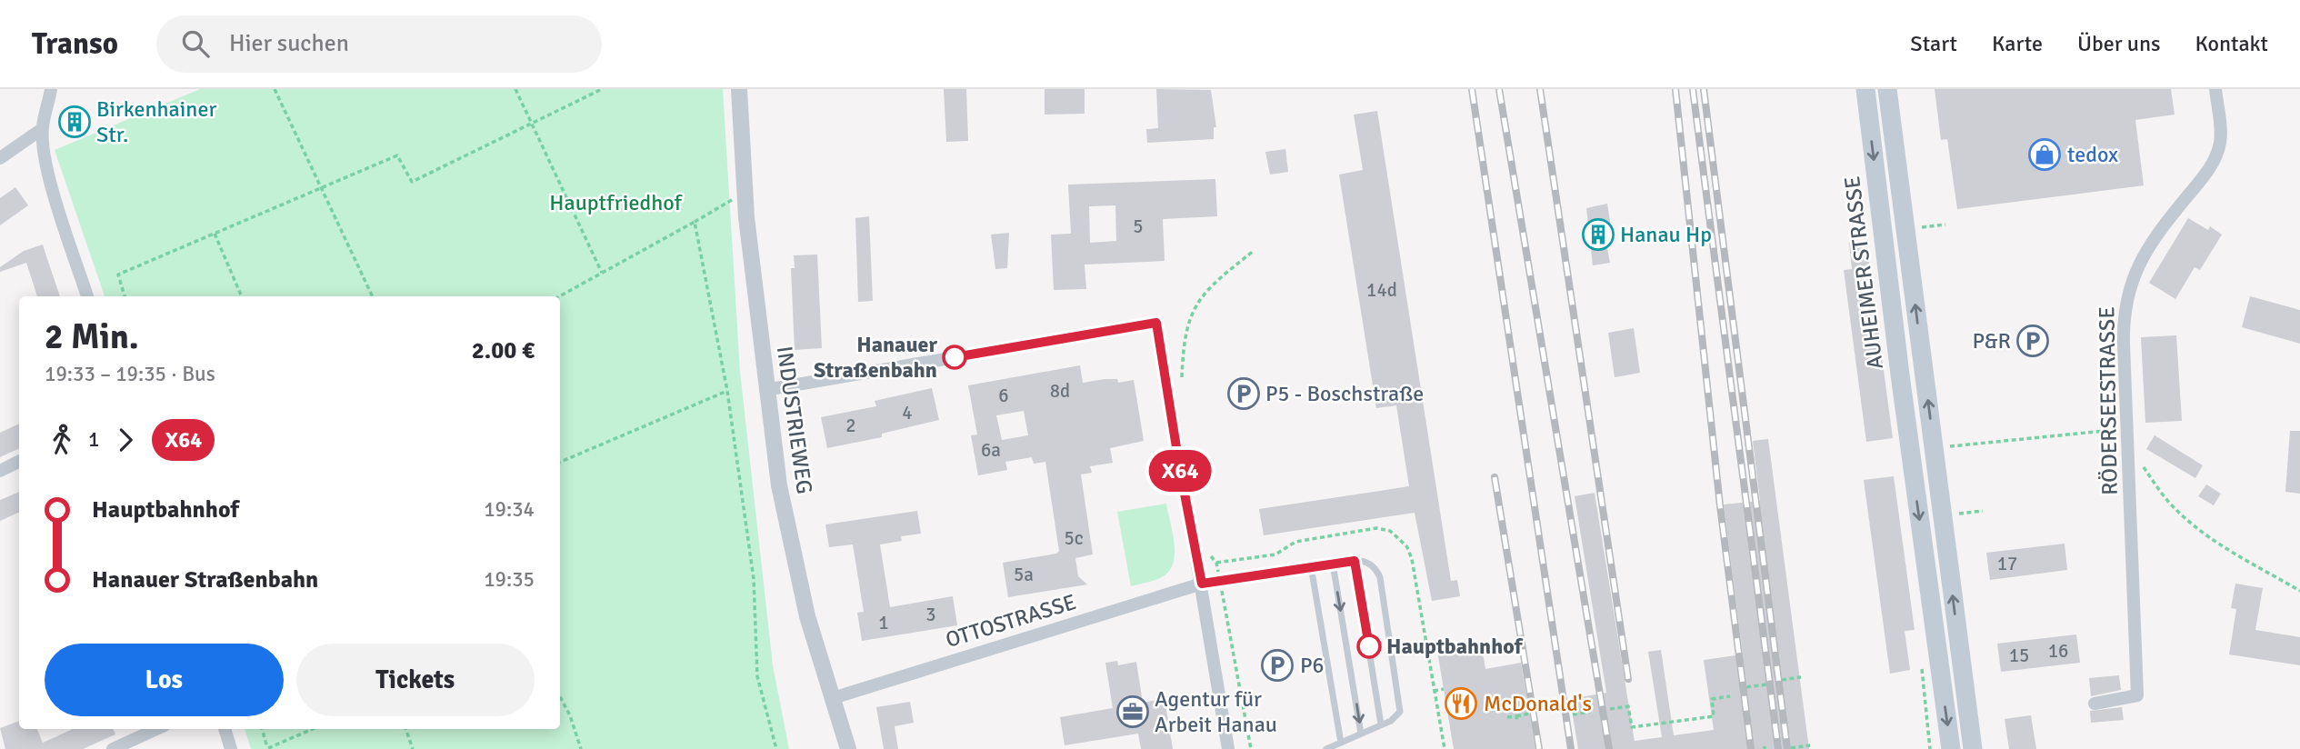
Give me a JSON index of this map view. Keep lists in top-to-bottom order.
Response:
{
  "streets": {
    "main road": ["AUHEIMER STRASSE"],
    "street": ["RÖDERSEESTRASSE", "INDUSTRIEWEG", "OTTOSTRASSE"]
  },
  "crossings": [
    ["INDUSTRIEWEG", "OTTOSTRASSE"]
  ],
  "parks": ["Hauptfriedhof"],
  "places": {
    "building": ["Birkenhainer Str.", "Hanau Hp"],
    "shop": ["tedox"],
    "parking": ["P&R", "P5 - Boschstraße", "P6"],
    "other": ["Hanauer Straßenbahn", "Hauptbahnhof"],
    "restaurant": ["McDonald's"],
    "office": ["Agentur für Arbeit Hanau"]
  },
  "lines": ["bus line X64"],
  "house_numbers": [
    "5",
    "14d",
    "8d",
    "6",
    "4",
    "2",
    "6a",
    "5c",
    "17",
    "5a",
    "3",
    "1",
    "16",
    "15"
  ],
  "page": {
    "header": "Transo",
    "search": "Hier suchen",
    "nav": [
      "Start",
      "Karte",
      "Über uns",
      "Kontakt"
    ],
    "on_map": "X64",
    "heading": ["2 Min.", "19:33 – 19:35 · Bus", "2.00 €"],
    "legs": ["1", "X64"],
    "list": [
      {
        "name": "Hauptbahnhof",
        "value": "19:34"
      },
      {
        "name": "Hanauer Straßenbahn",
        "value": "19:35"
      }
    ],
    "buttons": ["Los", "Tickets"]
  }
}
